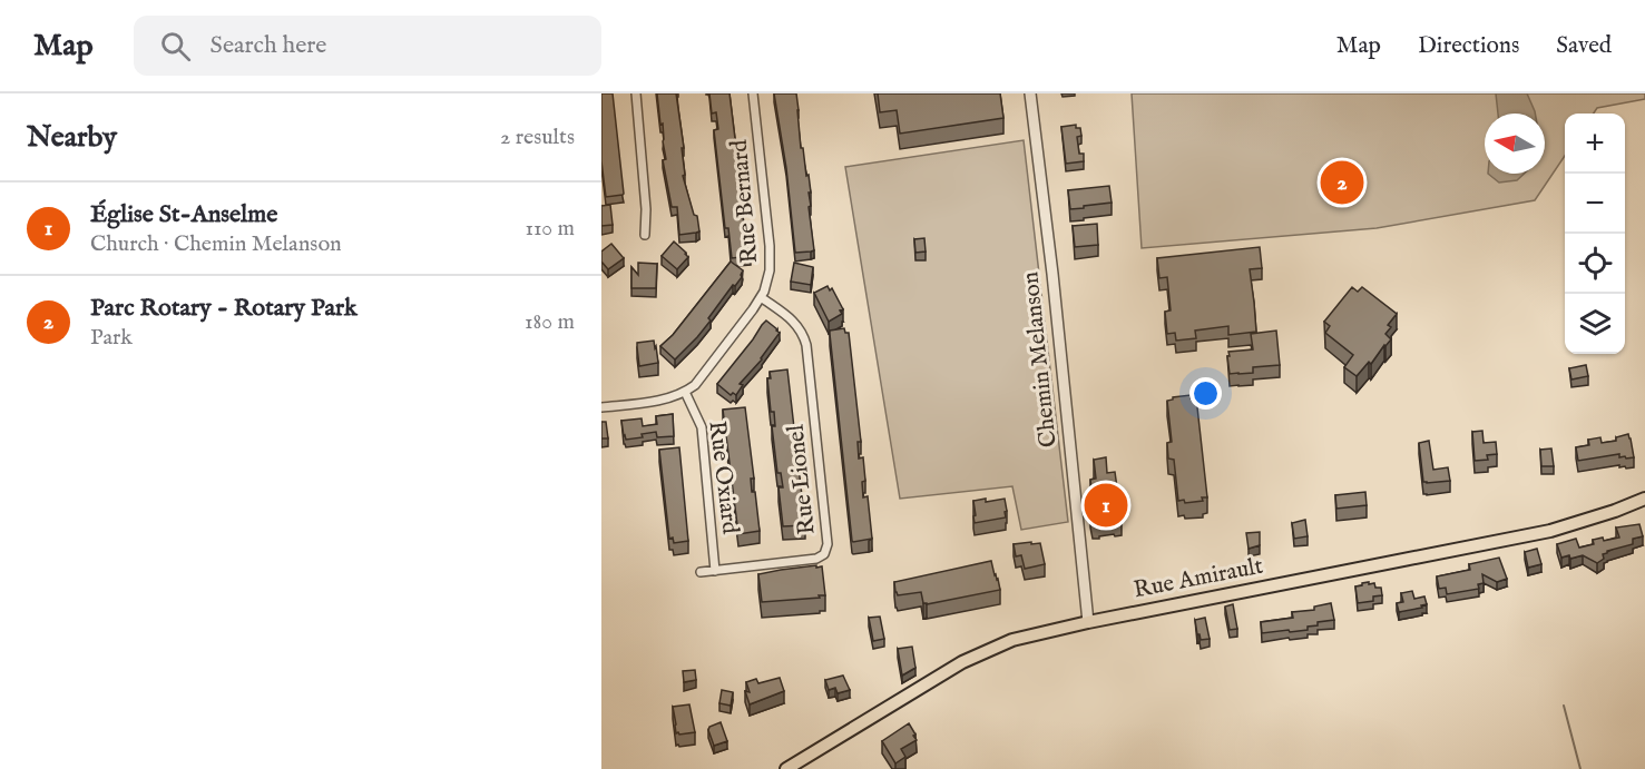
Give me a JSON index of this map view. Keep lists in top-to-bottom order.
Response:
{
  "streets": {
    "main road": ["Rue Amirault"],
    "street": [
      "Rue Bernard",
      "Chemin Melanson",
      "Rue Oxiard",
      "Rue Lionel"
    ]
  },
  "crossings": [
    ["Rue Bernard", "Rue Oxiard"],
    ["Rue Bernard", "Rue Lionel"],
    ["Chemin Melanson", "Rue Amirault"],
    ["Rue Oxiard", "Rue Lionel"]
  ],
  "north": "left",
  "page": {
    "header": "Map",
    "search": "Search here",
    "nav": ["Map", "Directions", "Saved"],
    "heading": ["Nearby", "2 results"],
    "map_buttons": ["+", "−"],
    "pins": ["2", "1"],
    "list": [
      {
        "mark": "1",
        "name": "Église St-Anselme",
        "note": "Church · Chemin Melanson",
        "value": "110 m"
      },
      {
        "mark": "2",
        "name": "Parc Rotary - Rotary Park",
        "note": "Park",
        "value": "180 m"
      }
    ]
  }
}
